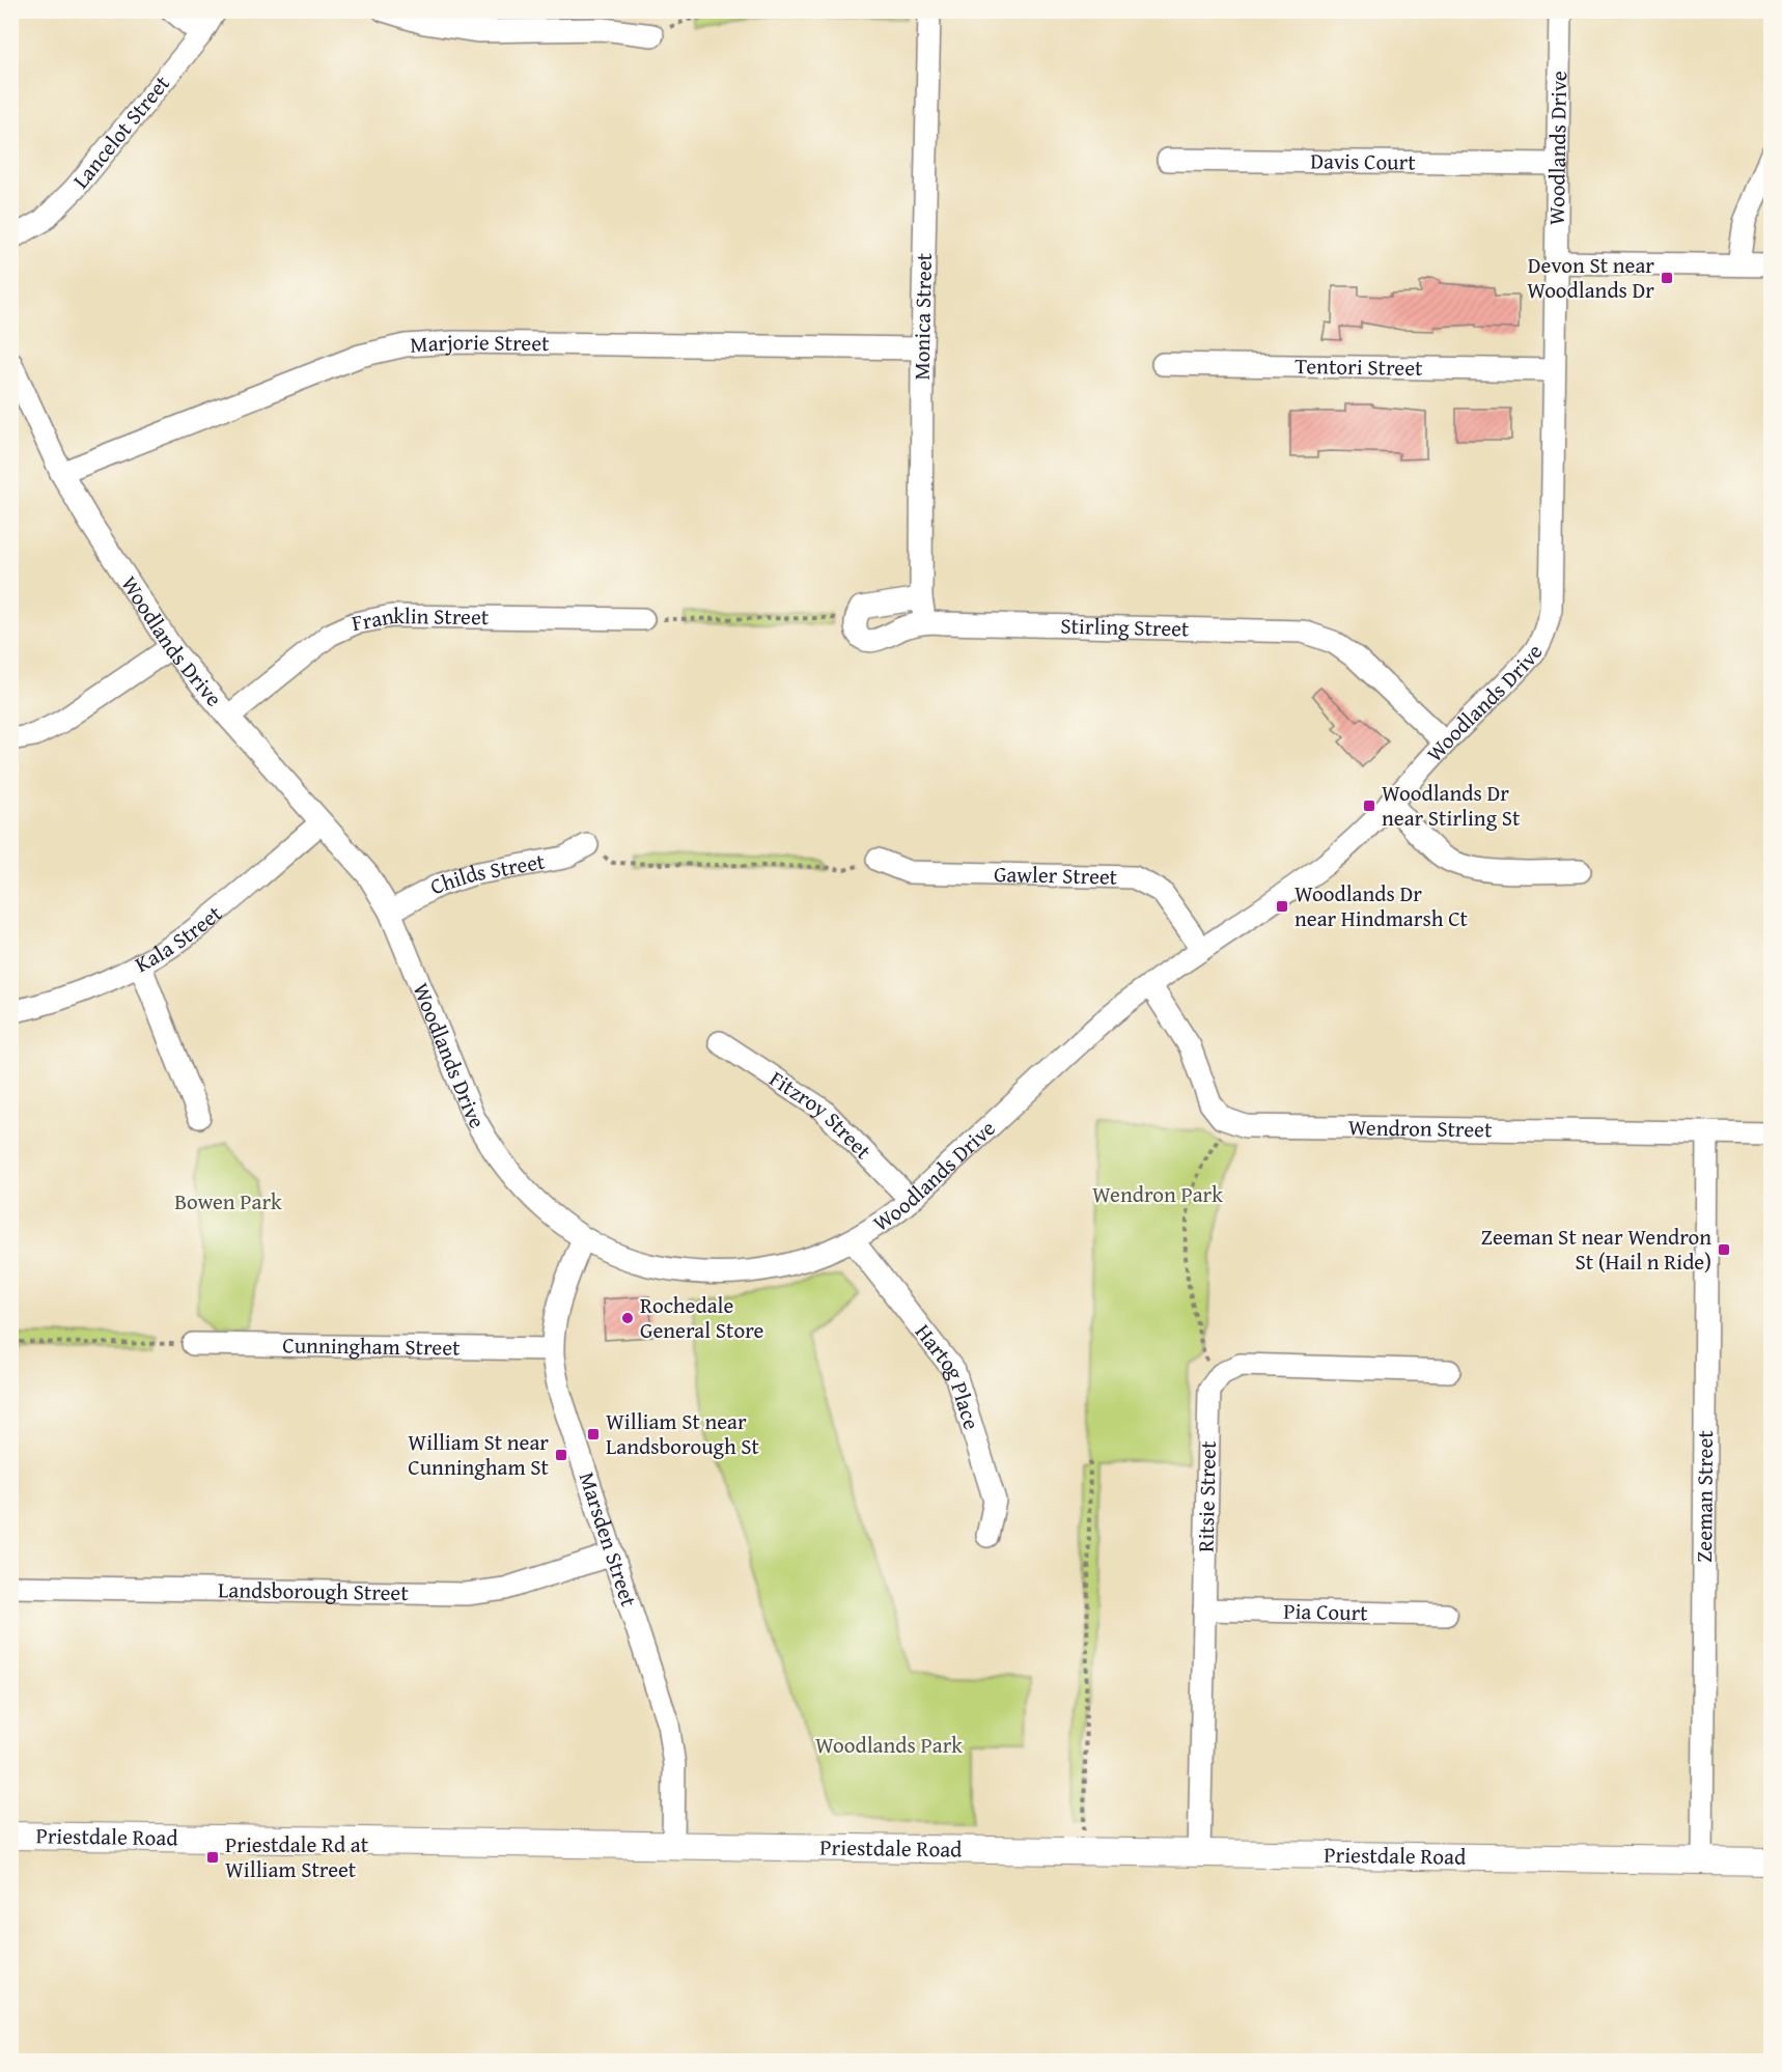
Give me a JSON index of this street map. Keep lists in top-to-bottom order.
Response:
{
  "streets": {
    "street": [
      "Lancelot Street",
      "Woodlands Drive",
      "Davis Court",
      "Monica Street",
      "Marjorie Street",
      "Tentori Street",
      "Franklin Street",
      "Stirling Street",
      "Childs Street",
      "Gawler Street",
      "Kala Street",
      "Fitzroy Street",
      "Wendron Street",
      "Cunningham Street",
      "Hartog Place",
      "Zeeman Street",
      "Ritsie Street",
      "Marsden Street",
      "Landsborough Street",
      "Pia Court",
      "Priestdale Road"
    ]
  },
  "crossings": [
    ["Woodlands Drive", "Davis Court"],
    ["Woodlands Drive", "Marjorie Street"],
    ["Woodlands Drive", "Tentori Street"],
    ["Woodlands Drive", "Franklin Street"],
    ["Woodlands Drive", "Stirling Street"],
    ["Woodlands Drive", "Childs Street"],
    ["Woodlands Drive", "Gawler Street"],
    ["Woodlands Drive", "Kala Street"],
    ["Woodlands Drive", "Fitzroy Street"],
    ["Woodlands Drive", "Hartog Place"],
    ["Woodlands Drive", "Marsden Street"],
    ["Monica Street", "Marjorie Street"],
    ["Monica Street", "Stirling Street"],
    ["Wendron Street", "Zeeman Street"],
    ["Cunningham Street", "Marsden Street"],
    ["Zeeman Street", "Priestdale Road"],
    ["Ritsie Street", "Pia Court"],
    ["Ritsie Street", "Priestdale Road"],
    ["Marsden Street", "Landsborough Street"],
    ["Marsden Street", "Priestdale Road"]
  ],
  "parks": ["Wendron Park", "Bowen Park", "Woodlands Park"],
  "places": {
    "transit": [
      "Devon St near Woodlands Dr",
      "Woodlands Dr near Stirling St",
      "Woodlands Dr near Hindmarsh Ct",
      "Zeeman St near Wendron St (Hail n Ride)",
      "William St near Landsborough St",
      "William St near Cunningham St",
      "Priestdale Rd at William Street"
    ],
    "other": ["Rochedale General Store"]
  }
}
